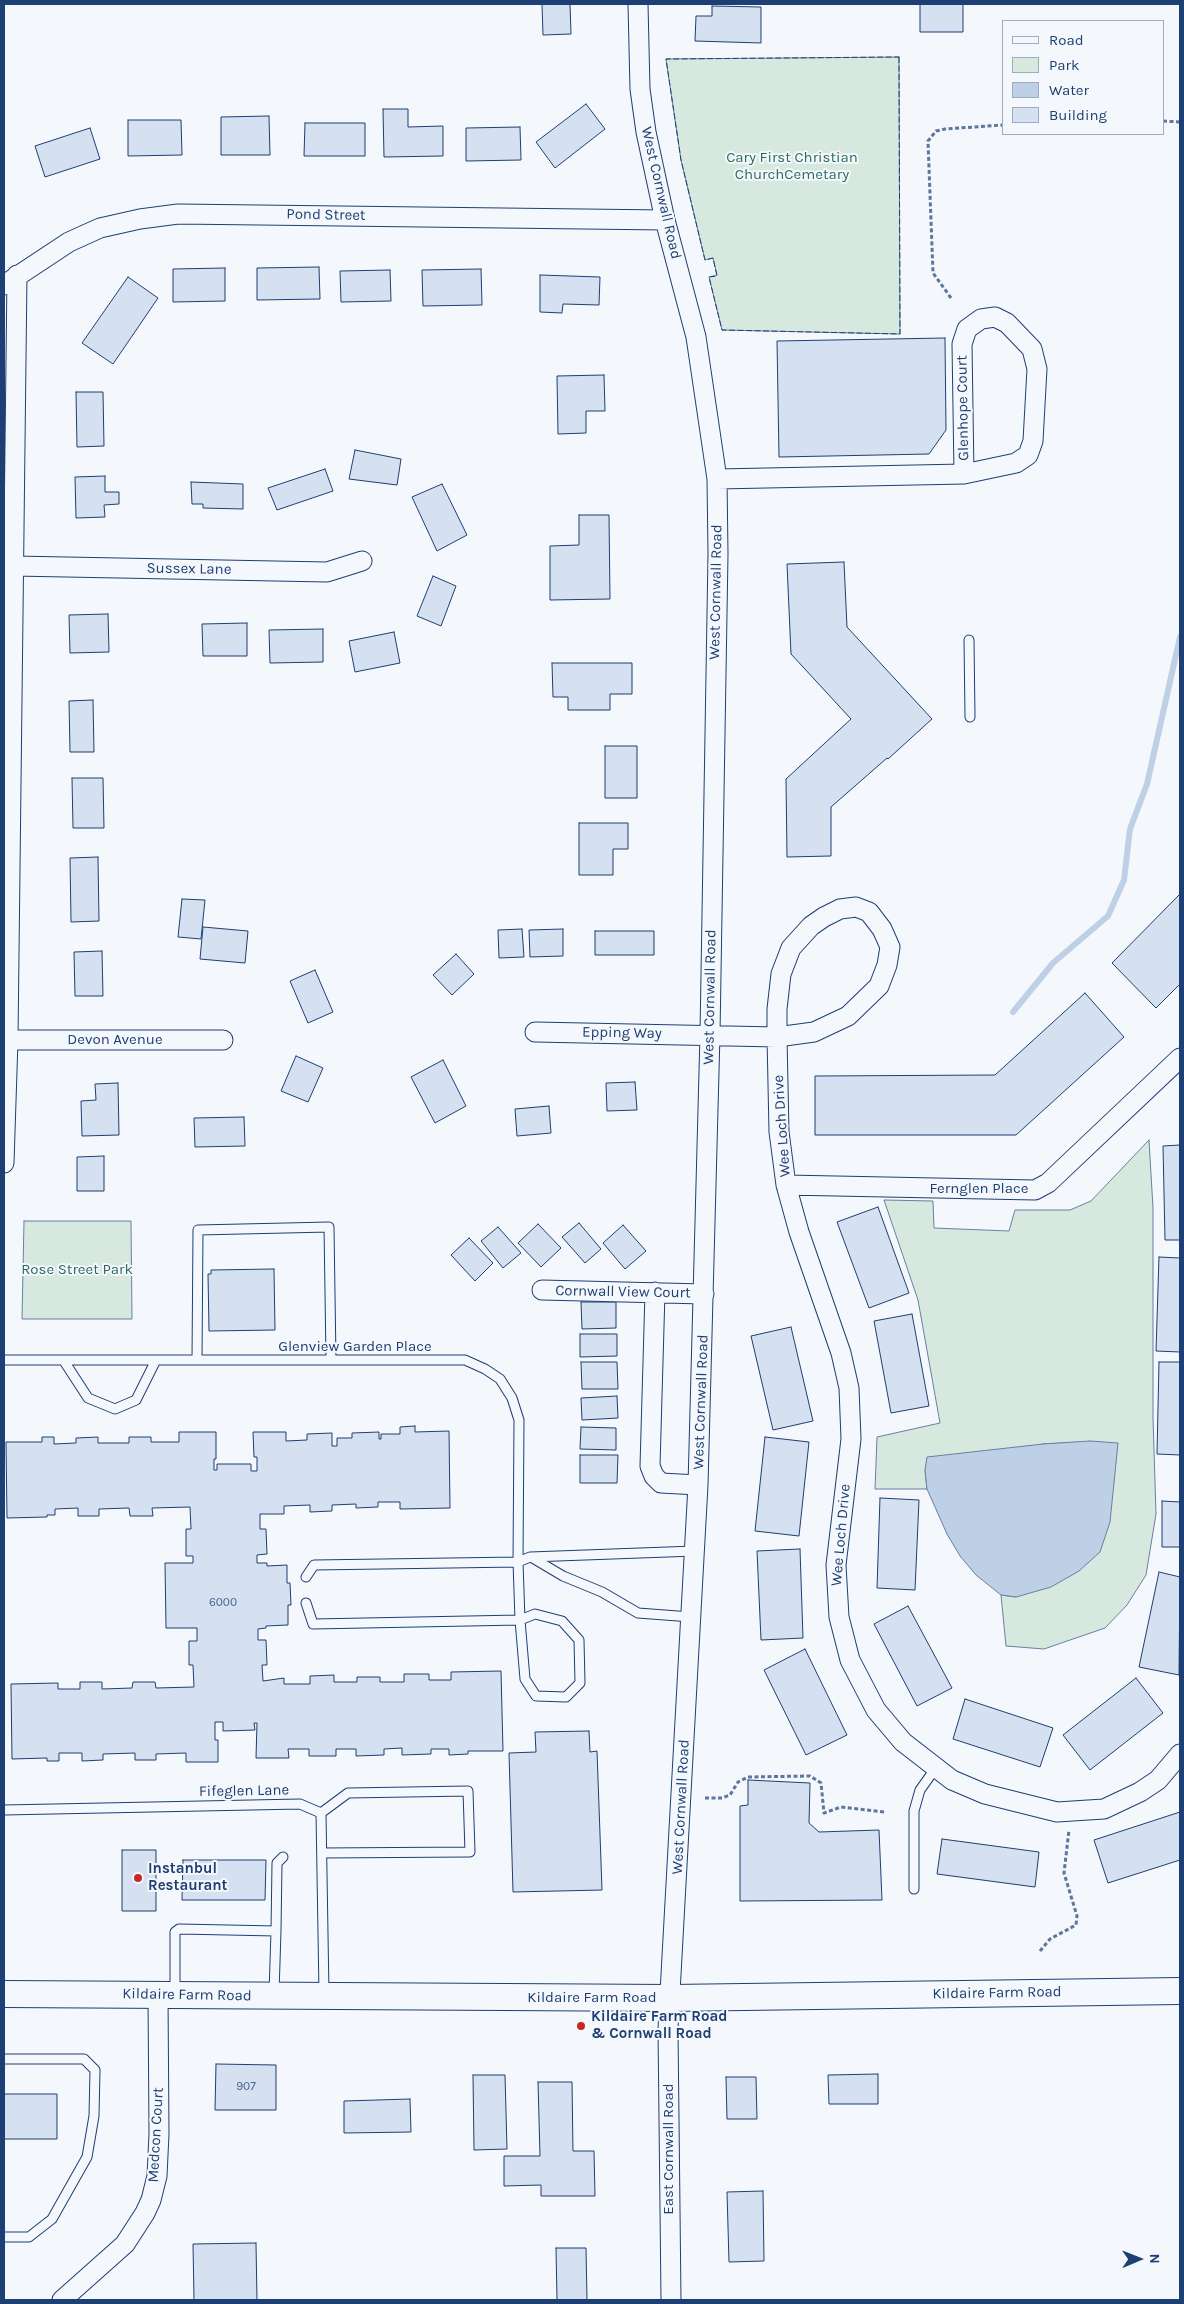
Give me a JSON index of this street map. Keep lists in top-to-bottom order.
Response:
{
  "streets": {
    "main road": ["Kildaire Farm Road"],
    "street": [
      "West Cornwall Road",
      "Pond Street",
      "Glenhope Court",
      "Sussex Lane",
      "Epping Way",
      "Devon Avenue",
      "Wee Loch Drive",
      "Fernglen Place",
      "Cornwall View Court",
      "Medcon Court",
      "East Cornwall Road"
    ],
    "lane": ["Glenview Garden Place", "Fifeglen Lane"]
  },
  "crossings": [
    ["West Cornwall Road", "Pond Street"],
    ["West Cornwall Road", "Glenhope Court"],
    ["West Cornwall Road", "Epping Way"],
    ["West Cornwall Road", "Cornwall View Court"],
    ["West Cornwall Road", "Kildaire Farm Road"],
    ["West Cornwall Road", "East Cornwall Road"],
    ["Epping Way", "Wee Loch Drive"],
    ["Wee Loch Drive", "Fernglen Place"],
    ["Kildaire Farm Road", "Medcon Court"],
    ["Kildaire Farm Road", "East Cornwall Road"]
  ],
  "parks": ["Cary First Christian ChurchCemetary", "Rose Street Park"],
  "places": ["Instanbul Restaurant", "Kildaire Farm Road & Cornwall Road"],
  "house_numbers": ["6000", "907"],
  "legend": [
    "Road",
    "Park",
    "Water",
    "Building"
  ],
  "north": "right"
}
